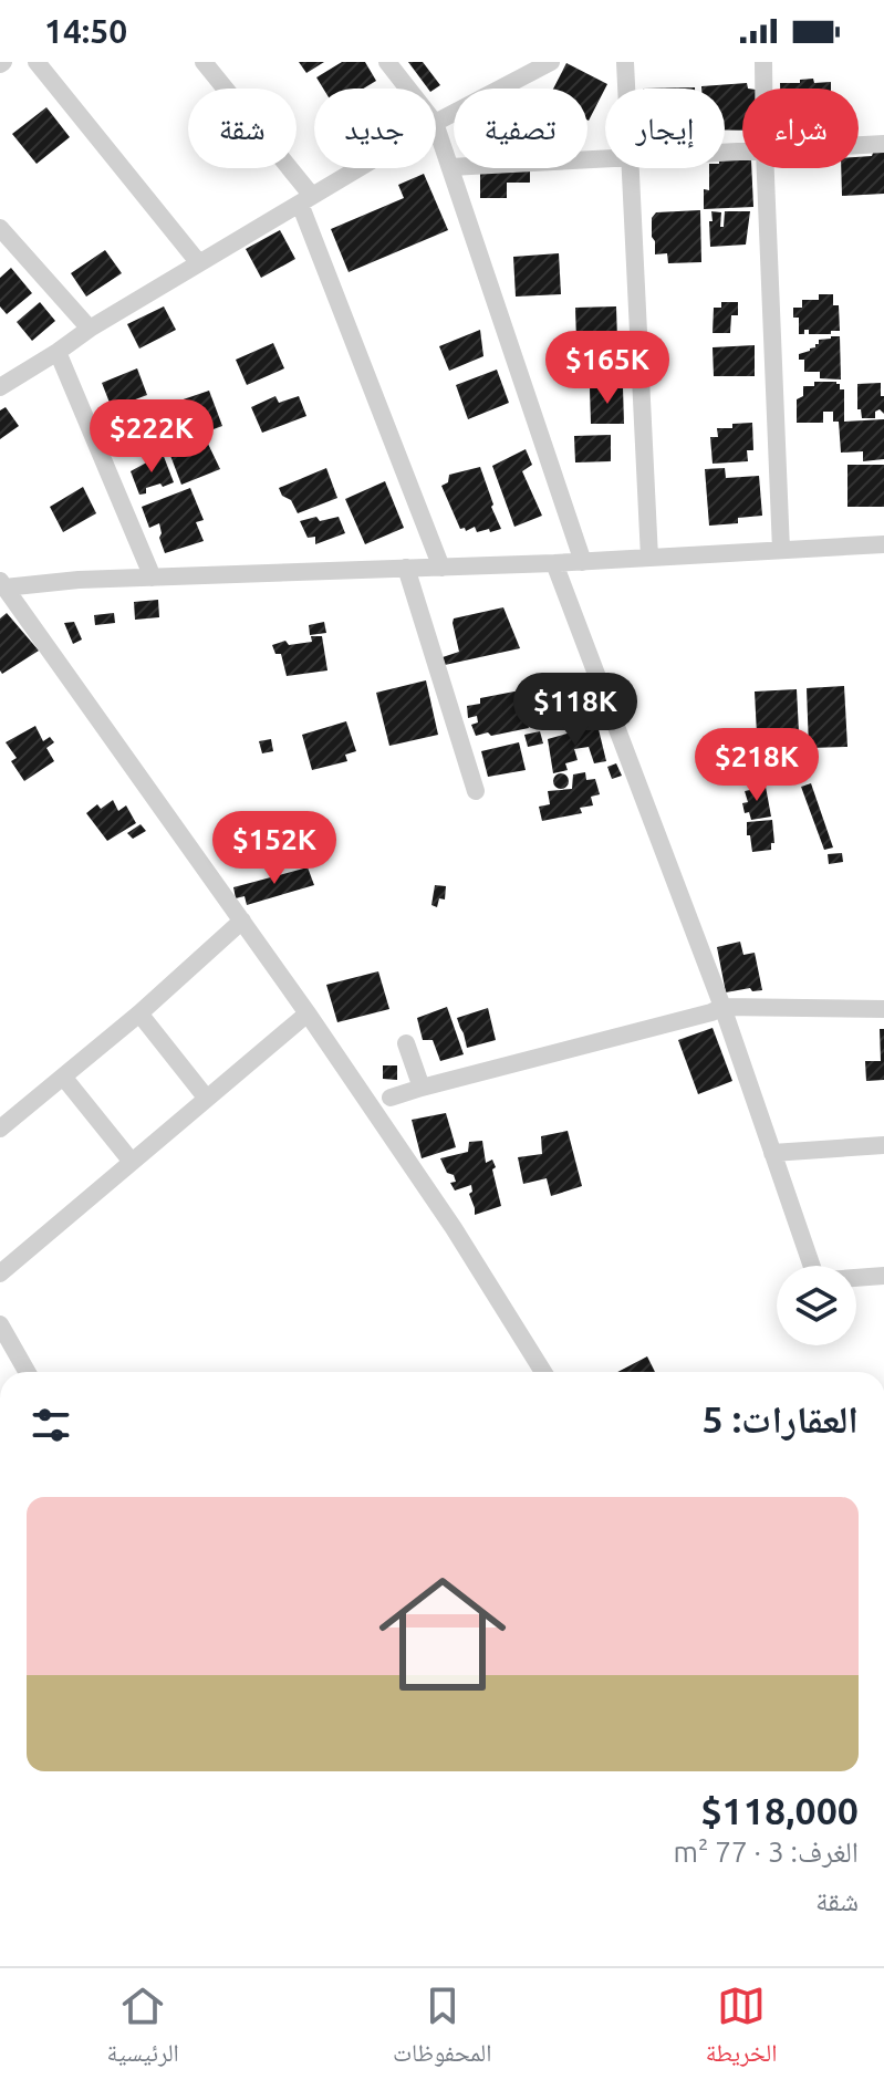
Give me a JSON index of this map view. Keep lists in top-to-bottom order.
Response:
{
  "page": {
    "status": "14:50",
    "chip": [
      "شراء",
      "إيجار",
      "تصفية",
      "جديد",
      "شقة"
    ],
    "price": [
      "$165K",
      "$222K",
      "$118K",
      "$218K",
      "$152K"
    ],
    "heading": "العقارات: 5",
    "list": [
      {
        "name": "$118,000",
        "note": "الغرف: 3 · 77 m² · شقة"
      }
    ],
    "tabs": ["الخريطة", "المحفوظات", "الرئيسية"]
  }
}
